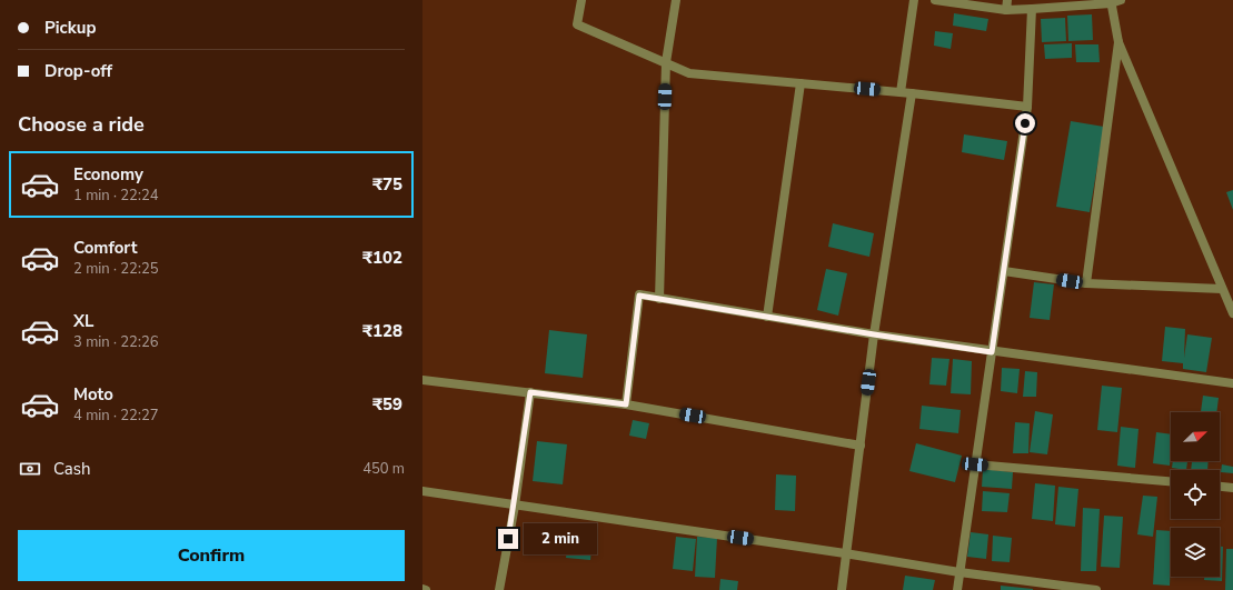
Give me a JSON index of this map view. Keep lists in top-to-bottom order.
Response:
{
  "north": "top right",
  "page": {
    "banner": ["Pickup", "Drop-off"],
    "heading": "Choose a ride",
    "list": [
      {
        "name": "Economy",
        "note": "1 min · 22:24",
        "value": "₹75"
      },
      {
        "name": "Comfort",
        "note": "2 min · 22:25",
        "value": "₹102"
      },
      {
        "name": "XL",
        "note": "3 min · 22:26",
        "value": "₹128"
      },
      {
        "name": "Moto",
        "note": "4 min · 22:27",
        "value": "₹59"
      }
    ],
    "pay": ["Cash", "450 m"],
    "buttons": "Confirm",
    "bubble": "2 min"
  }
}
